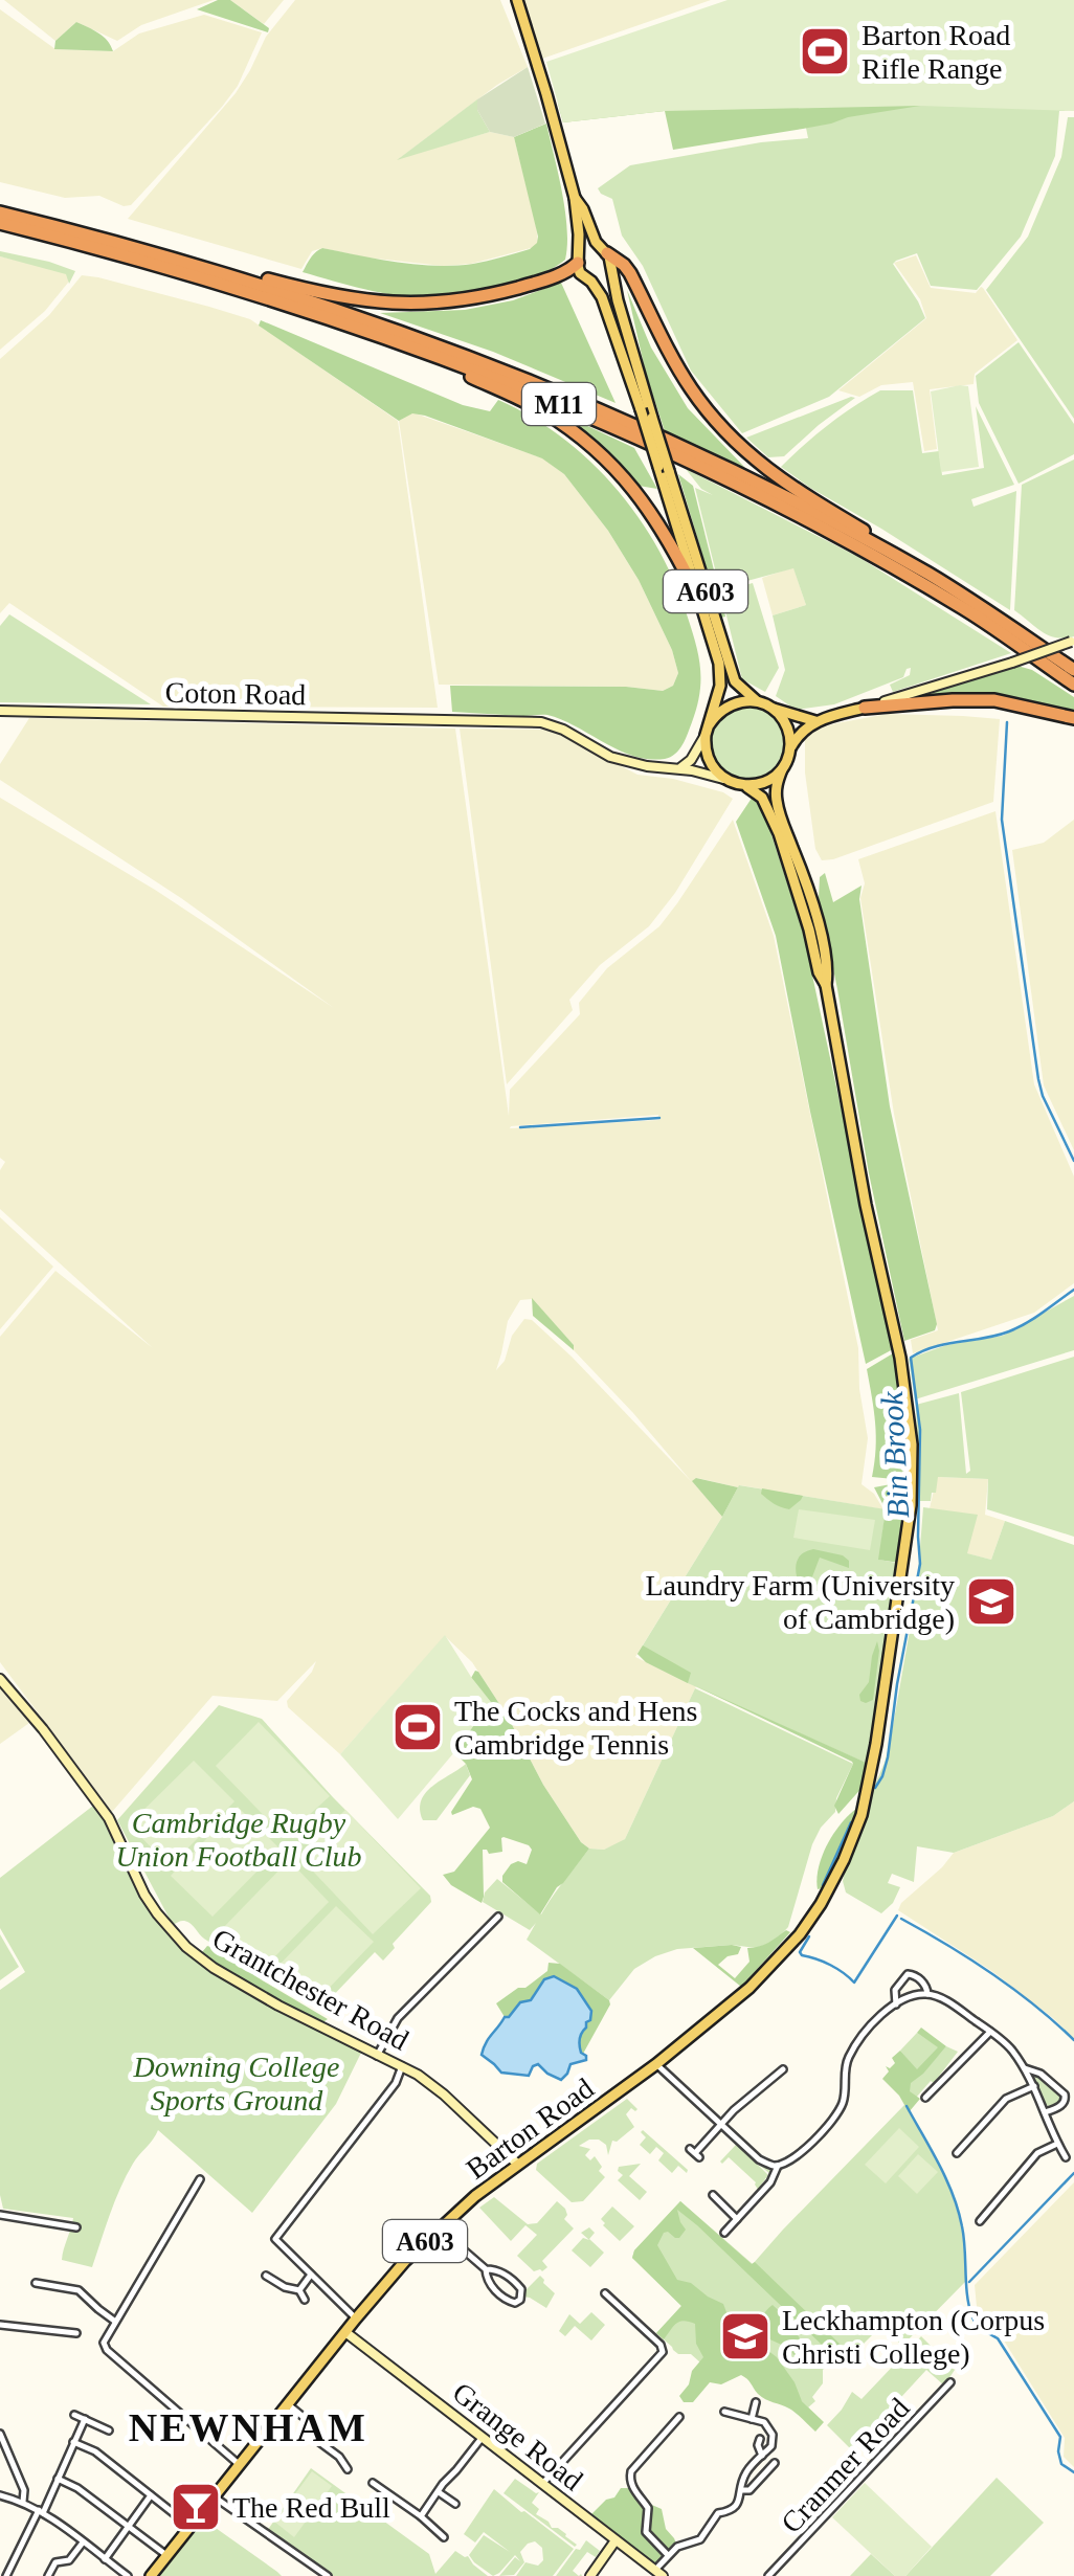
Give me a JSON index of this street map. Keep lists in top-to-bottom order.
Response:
{
  "streets": {
    "highway": ["M11"],
    "main road": ["A603", "Barton Road"],
    "street": [
      "Coton Road",
      "Grantchester Road",
      "Grange Road",
      "Cranmer Road"
    ]
  },
  "crossings": [
    ["A603", "Coton Road"],
    ["A603", "Barton Road"],
    ["Grantchester Road", "Barton Road"],
    ["Barton Road", "Grange Road"]
  ],
  "districts": ["NEWNHAM"],
  "water": ["Bin Brook"],
  "parks": ["Cambridge Rugby Union Football Club", "Downing College Sports Ground"],
  "places": {
    "sports": ["Barton Road Rifle Range", "The Cocks and Hens Cambridge Tennis"],
    "school or university": ["Laundry Farm (University of Cambridge)", "Leckhampton (Corpus Christi College)"],
    "bar": ["The Red Bull"]
  }
}
